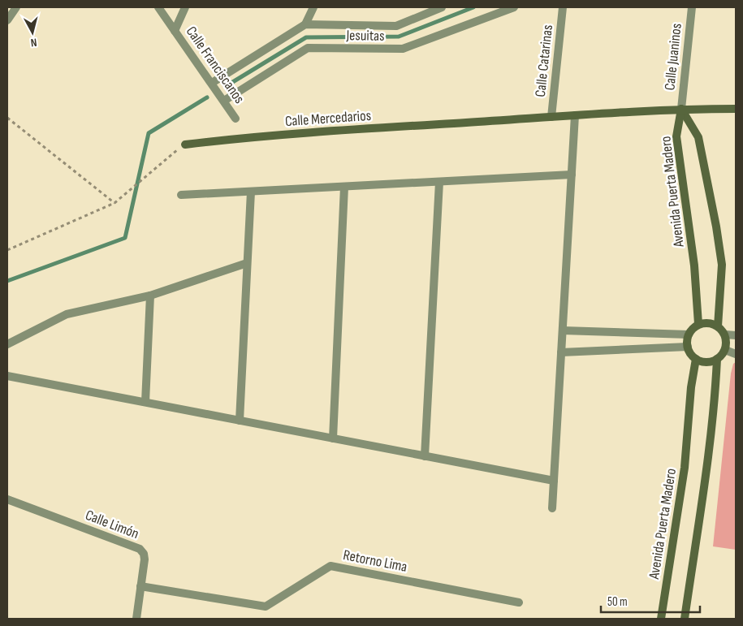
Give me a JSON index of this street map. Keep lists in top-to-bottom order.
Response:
{
  "streets": {
    "street": [
      "Jesuitas",
      "Calle Juaninos",
      "Calle Catarinas",
      "Calle Franciscanos",
      "Calle Mercedarios",
      "Avenida Puerta Madero",
      "Calle Limón",
      "Retorno Lima"
    ]
  },
  "crossings": [
    ["Jesuitas", "Calle Franciscanos"],
    ["Calle Juaninos", "Calle Mercedarios"],
    ["Calle Juaninos", "Avenida Puerta Madero"],
    ["Calle Catarinas", "Calle Mercedarios"],
    ["Calle Mercedarios", "Avenida Puerta Madero"],
    ["Calle Limón", "Retorno Lima"]
  ],
  "scale_bar": "50 m",
  "north": "bottom"
}
